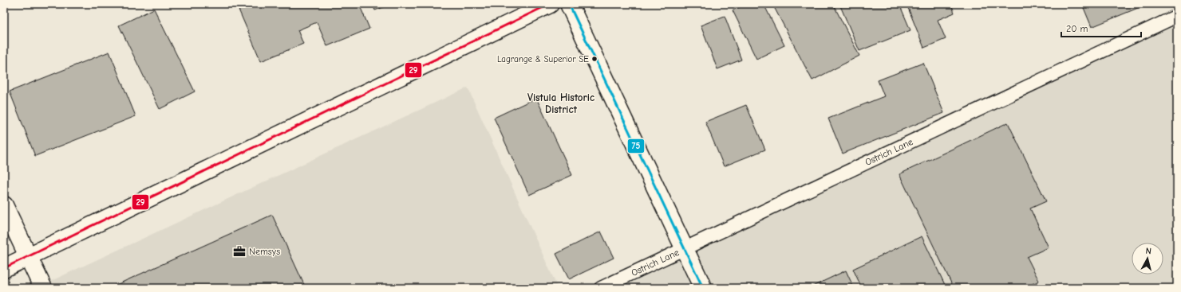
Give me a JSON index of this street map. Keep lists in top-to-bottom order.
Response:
{
  "streets": {
    "lane": ["Ostrich Lane"]
  },
  "districts": ["Vistula Historic District"],
  "places": {
    "other": ["Lagrange & Superior SE"],
    "office": ["Nemsys"]
  },
  "lines": ["transit line 75", "transit line 29"],
  "scale_bar": "20 m",
  "north": "top"
}
